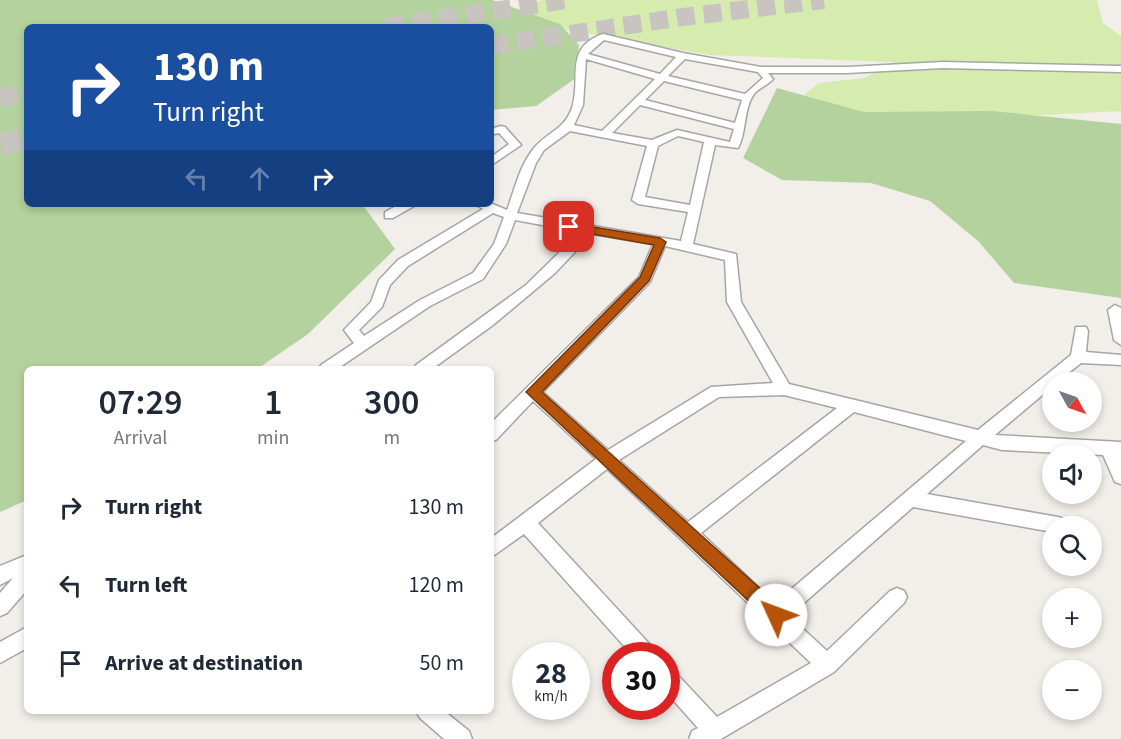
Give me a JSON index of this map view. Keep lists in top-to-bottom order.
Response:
{
  "north": "bottom right",
  "page": {
    "turn": ["130 m", "Turn right"],
    "eta": [
      "07:29",
      "Arrival",
      "1",
      "min",
      "300",
      "m"
    ],
    "map_buttons": ["+", "−"],
    "list": [
      {
        "name": "Turn right",
        "value": "130 m"
      },
      {
        "name": "Turn left",
        "value": "120 m"
      },
      {
        "name": "Arrive at destination",
        "value": "50 m"
      }
    ],
    "speed": "28 km/h",
    "limit": "30"
  }
}
